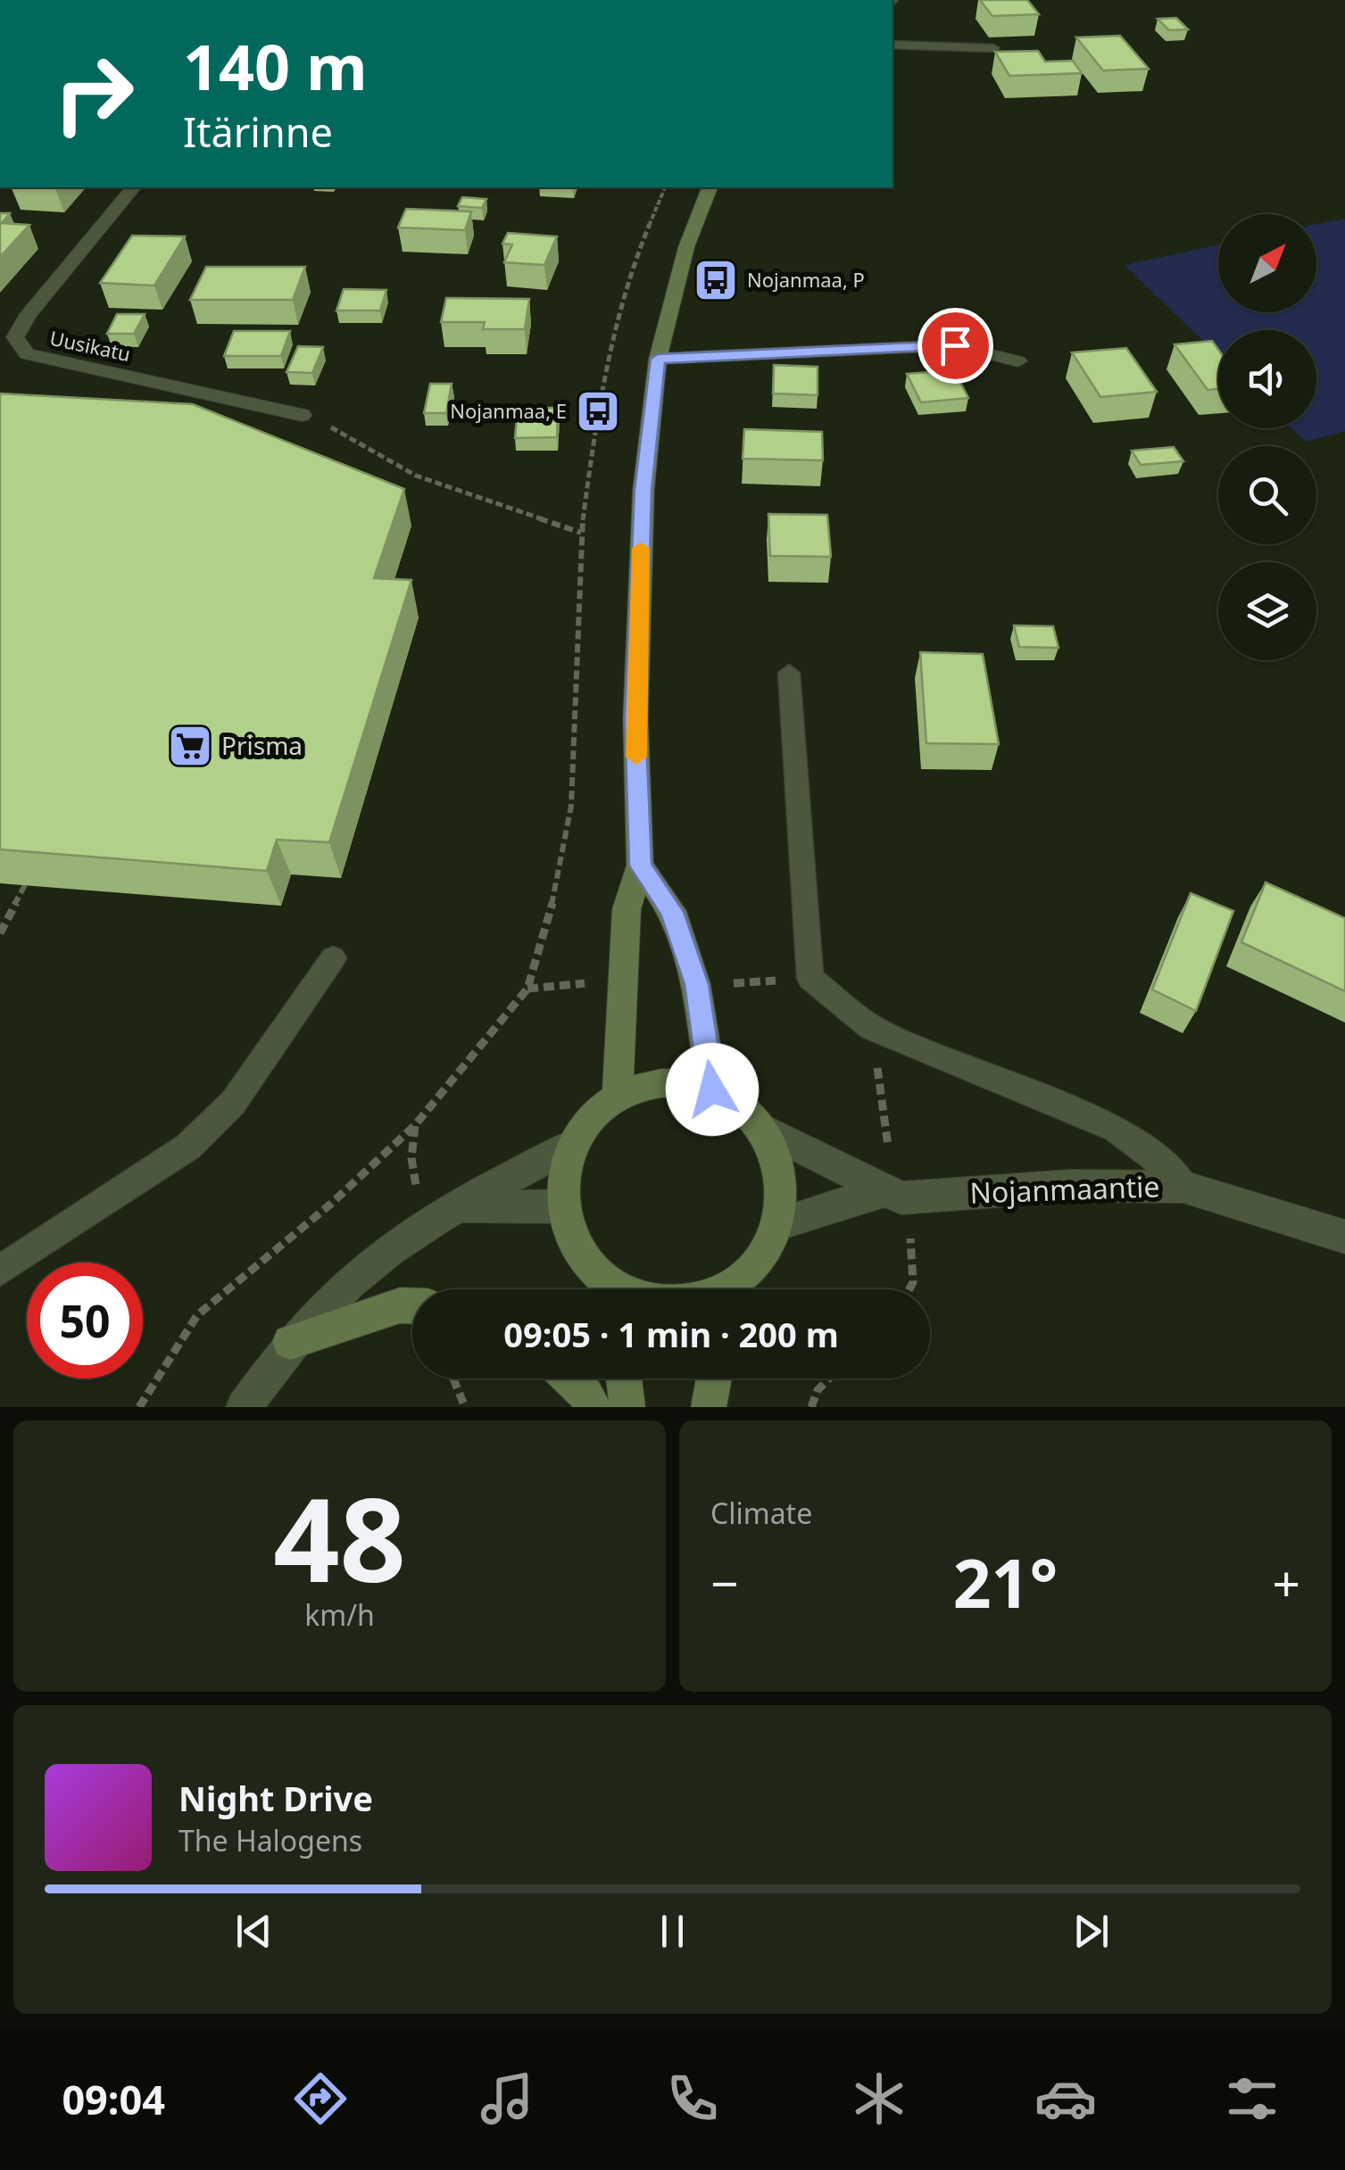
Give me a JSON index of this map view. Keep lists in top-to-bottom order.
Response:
{
  "streets": {
    "street": ["Uusikatu", "Nojanmaantie"]
  },
  "places": {
    "bus stop": ["Nojanmaa, P", "Nojanmaa, E"],
    "supermarket": ["Prisma"]
  },
  "north": "top right",
  "page": {
    "turn": ["140 m", "Itärinne"],
    "limit": "50",
    "trip": "09:05 · 1 min · 200 m",
    "tile": [
      ["48", "km/h"],
      "Climate"
    ],
    "heat": ["−", "21°", "+"],
    "song": ["Night Drive", "The Halogens"],
    "tabs": "09:04"
  }
}
